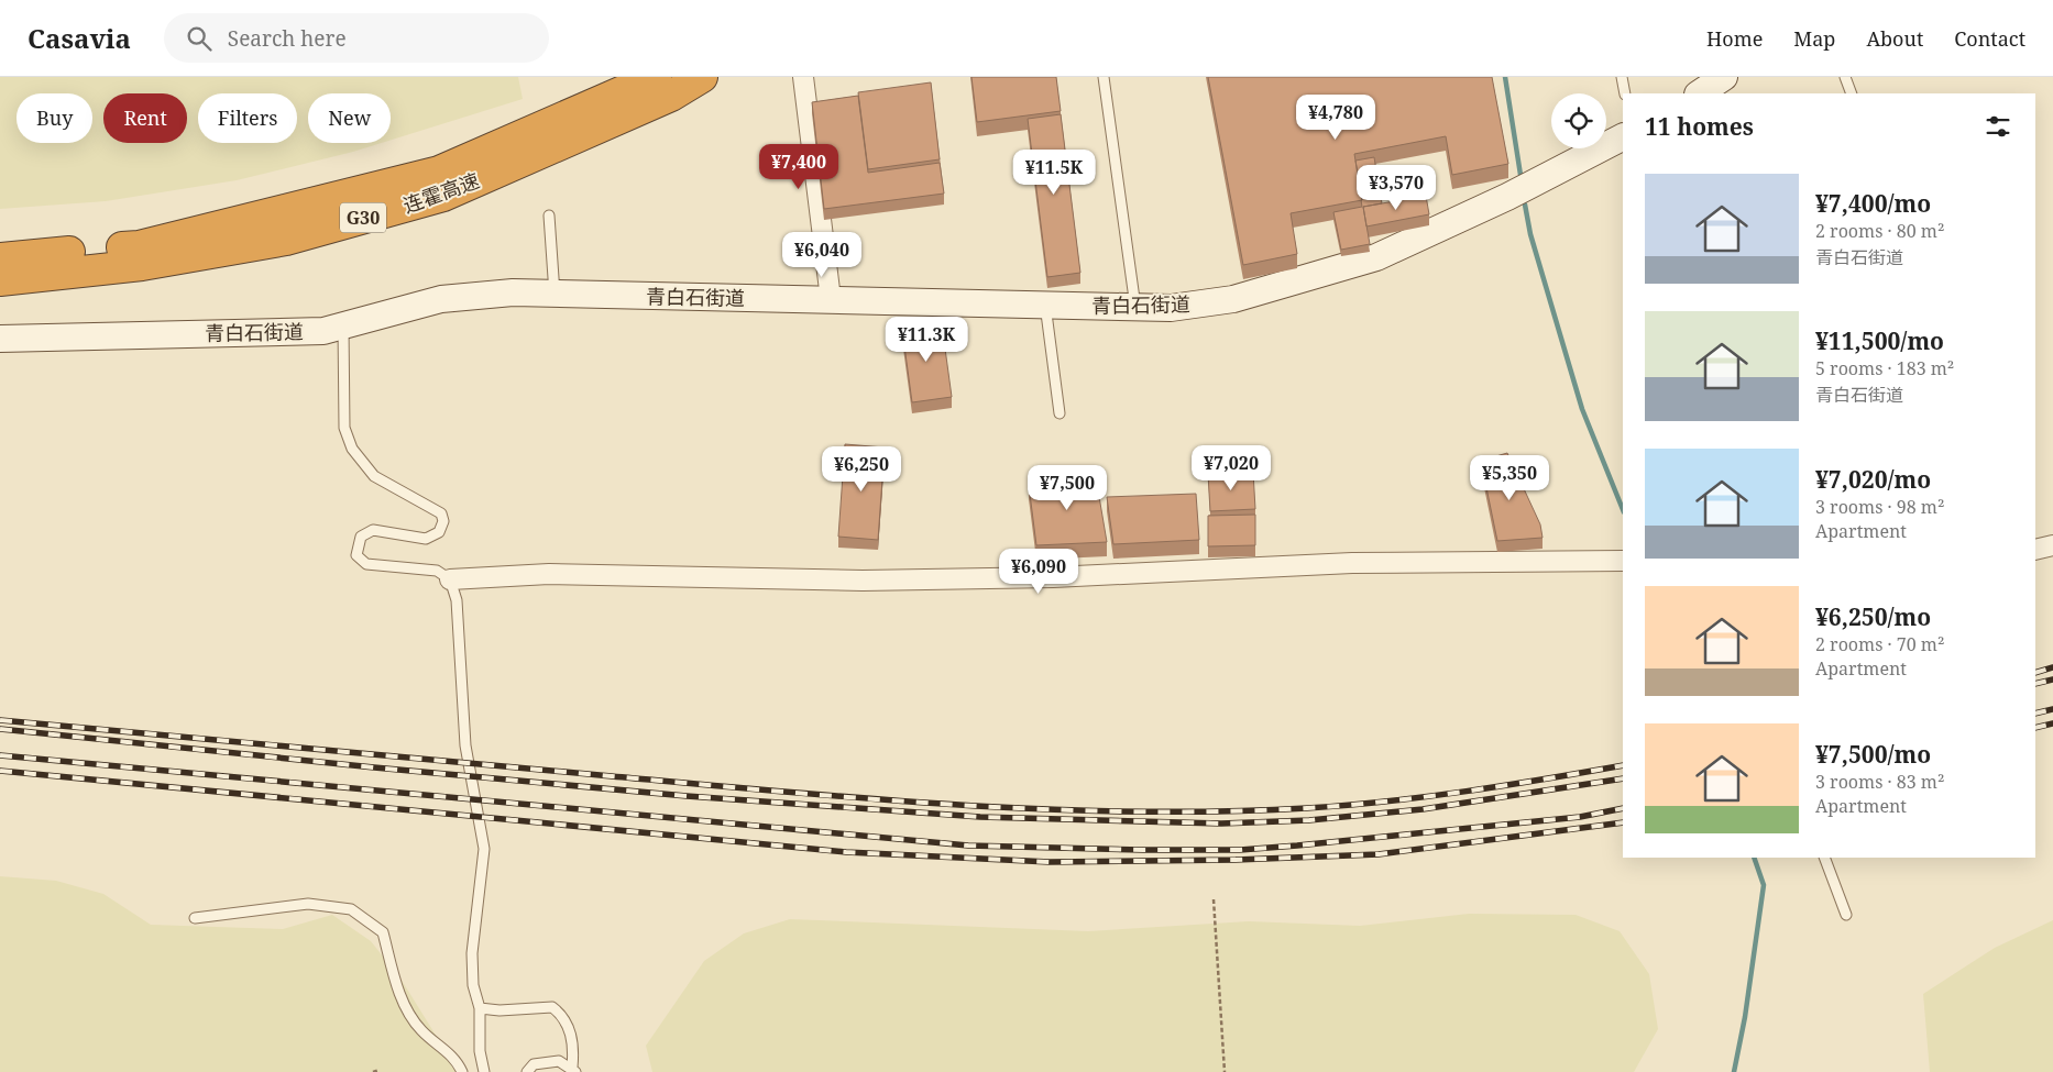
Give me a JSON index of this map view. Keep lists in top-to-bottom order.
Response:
{
  "streets": {
    "highway": ["连霍高速", "G30"],
    "street": ["青白石街道"]
  },
  "page": {
    "header": "Casavia",
    "search": "Search here",
    "nav": [
      "Home",
      "Map",
      "About",
      "Contact"
    ],
    "chip": [
      "Buy",
      "Rent",
      "Filters",
      "New"
    ],
    "heading": "11 homes",
    "price": [
      "¥4,780",
      "¥7,400",
      "¥11.5K",
      "¥3,570",
      "¥6,040",
      "¥11.3K",
      "¥7,020",
      "¥6,250",
      "¥5,350",
      "¥7,500",
      "¥6,090"
    ],
    "list": [
      {
        "name": "¥7,400/mo",
        "note": "2 rooms · 80 m² · 青白石街道"
      },
      {
        "name": "¥11,500/mo",
        "note": "5 rooms · 183 m² · 青白石街道"
      },
      {
        "name": "¥7,020/mo",
        "note": "3 rooms · 98 m² · Apartment"
      },
      {
        "name": "¥6,250/mo",
        "note": "2 rooms · 70 m² · Apartment"
      },
      {
        "name": "¥7,500/mo",
        "note": "3 rooms · 83 m² · Apartment"
      }
    ]
  }
}
